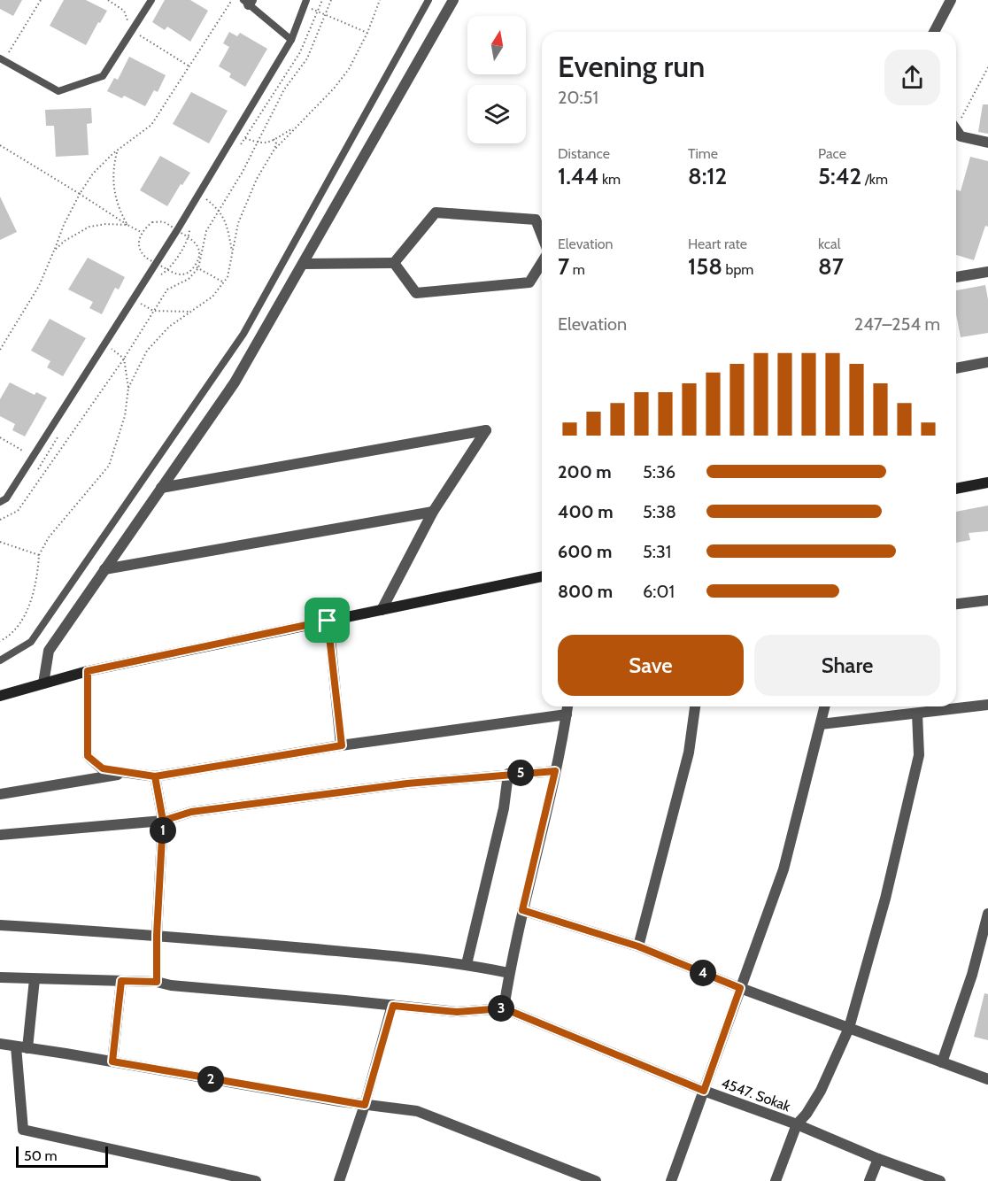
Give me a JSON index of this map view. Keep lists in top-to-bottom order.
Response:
{
  "streets": {
    "street": ["4547. Sokak"]
  },
  "scale_bar": "50 m",
  "north": "top",
  "page": {
    "heading": ["Evening run", "20:51"],
    "stats": [
      ["Distance", "1.44 km"],
      ["Time", "8:12"],
      ["Pace", "5:42 /km"],
      ["Elevation", "7 m"],
      ["Heart rate", "158 bpm"],
      ["kcal", "87"]
    ],
    "chart": ["Elevation", "247–254 m"],
    "list": [
      {
        "name": "200 m",
        "note": "5:36"
      },
      {
        "name": "400 m",
        "note": "5:38"
      },
      {
        "name": "600 m",
        "note": "5:31"
      },
      {
        "name": "800 m",
        "note": "6:01"
      }
    ],
    "buttons": ["Save", "Share"],
    "pins": [
      "5",
      "1",
      "4",
      "3",
      "2"
    ],
    "scale": "50 m"
  }
}
